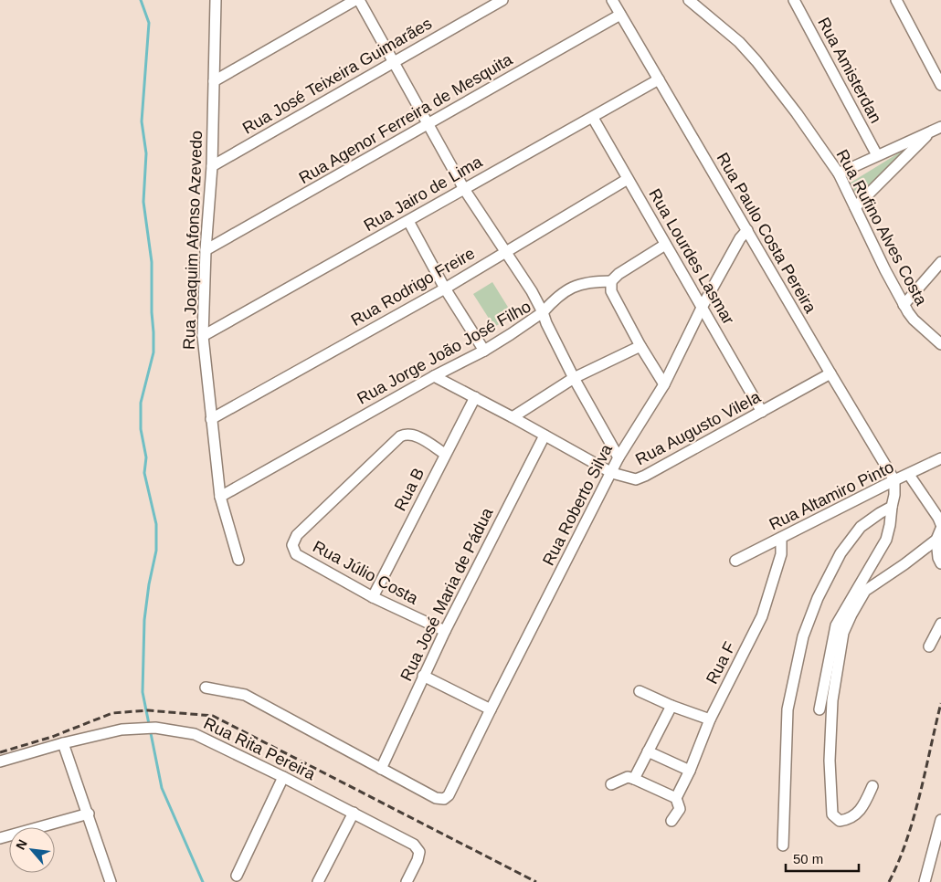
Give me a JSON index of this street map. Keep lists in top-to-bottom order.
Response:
{
  "streets": {
    "street": [
      "Rua Amisterdan",
      "Rua José Teixeira Guimarães",
      "Rua Agenor Ferreira de Mesquita",
      "Rua Jairo de Lima",
      "Rua Rufino Alves Costa",
      "Rua Paulo Costa Pereira",
      "Rua Joaquim Afonso Azevedo",
      "Rua Lourdes Lasmar",
      "Rua Rodrigo Freire",
      "Rua Jorge João José Filho",
      "Rua Augusto Vilela",
      "Rua B",
      "Rua Altamiro Pinto",
      "Rua Roberto Silva",
      "Rua Júlio Costa",
      "Rua José Maria de Pádua",
      "Rua F",
      "Rua Rita Pereira"
    ]
  },
  "crossings": [
    ["Rua José Teixeira Guimarães", "Rua Joaquim Afonso Azevedo"],
    ["Rua Agenor Ferreira de Mesquita", "Rua Paulo Costa Pereira"],
    ["Rua Agenor Ferreira de Mesquita", "Rua Joaquim Afonso Azevedo"],
    ["Rua Jairo de Lima", "Rua Paulo Costa Pereira"],
    ["Rua Jairo de Lima", "Rua Joaquim Afonso Azevedo"],
    ["Rua Jairo de Lima", "Rua Lourdes Lasmar"],
    ["Rua Paulo Costa Pereira", "Rua Augusto Vilela"],
    ["Rua Paulo Costa Pereira", "Rua Altamiro Pinto"],
    ["Rua Paulo Costa Pereira", "Rua Roberto Silva"],
    ["Rua Joaquim Afonso Azevedo", "Rua Rodrigo Freire"],
    ["Rua Joaquim Afonso Azevedo", "Rua Jorge João José Filho"],
    ["Rua Lourdes Lasmar", "Rua Rodrigo Freire"],
    ["Rua Lourdes Lasmar", "Rua Augusto Vilela"],
    ["Rua Lourdes Lasmar", "Rua Roberto Silva"],
    ["Rua Jorge João José Filho", "Rua Augusto Vilela"],
    ["Rua Jorge João José Filho", "Rua Roberto Silva"],
    ["Rua Augusto Vilela", "Rua B"],
    ["Rua Augusto Vilela", "Rua Roberto Silva"],
    ["Rua Augusto Vilela", "Rua José Maria de Pádua"],
    ["Rua B", "Rua Júlio Costa"],
    ["Rua Altamiro Pinto", "Rua F"],
    ["Rua Roberto Silva", "Rua José Maria de Pádua"],
    ["Rua Júlio Costa", "Rua José Maria de Pádua"]
  ],
  "scale_bar": "50 m",
  "north": "top left"
}
